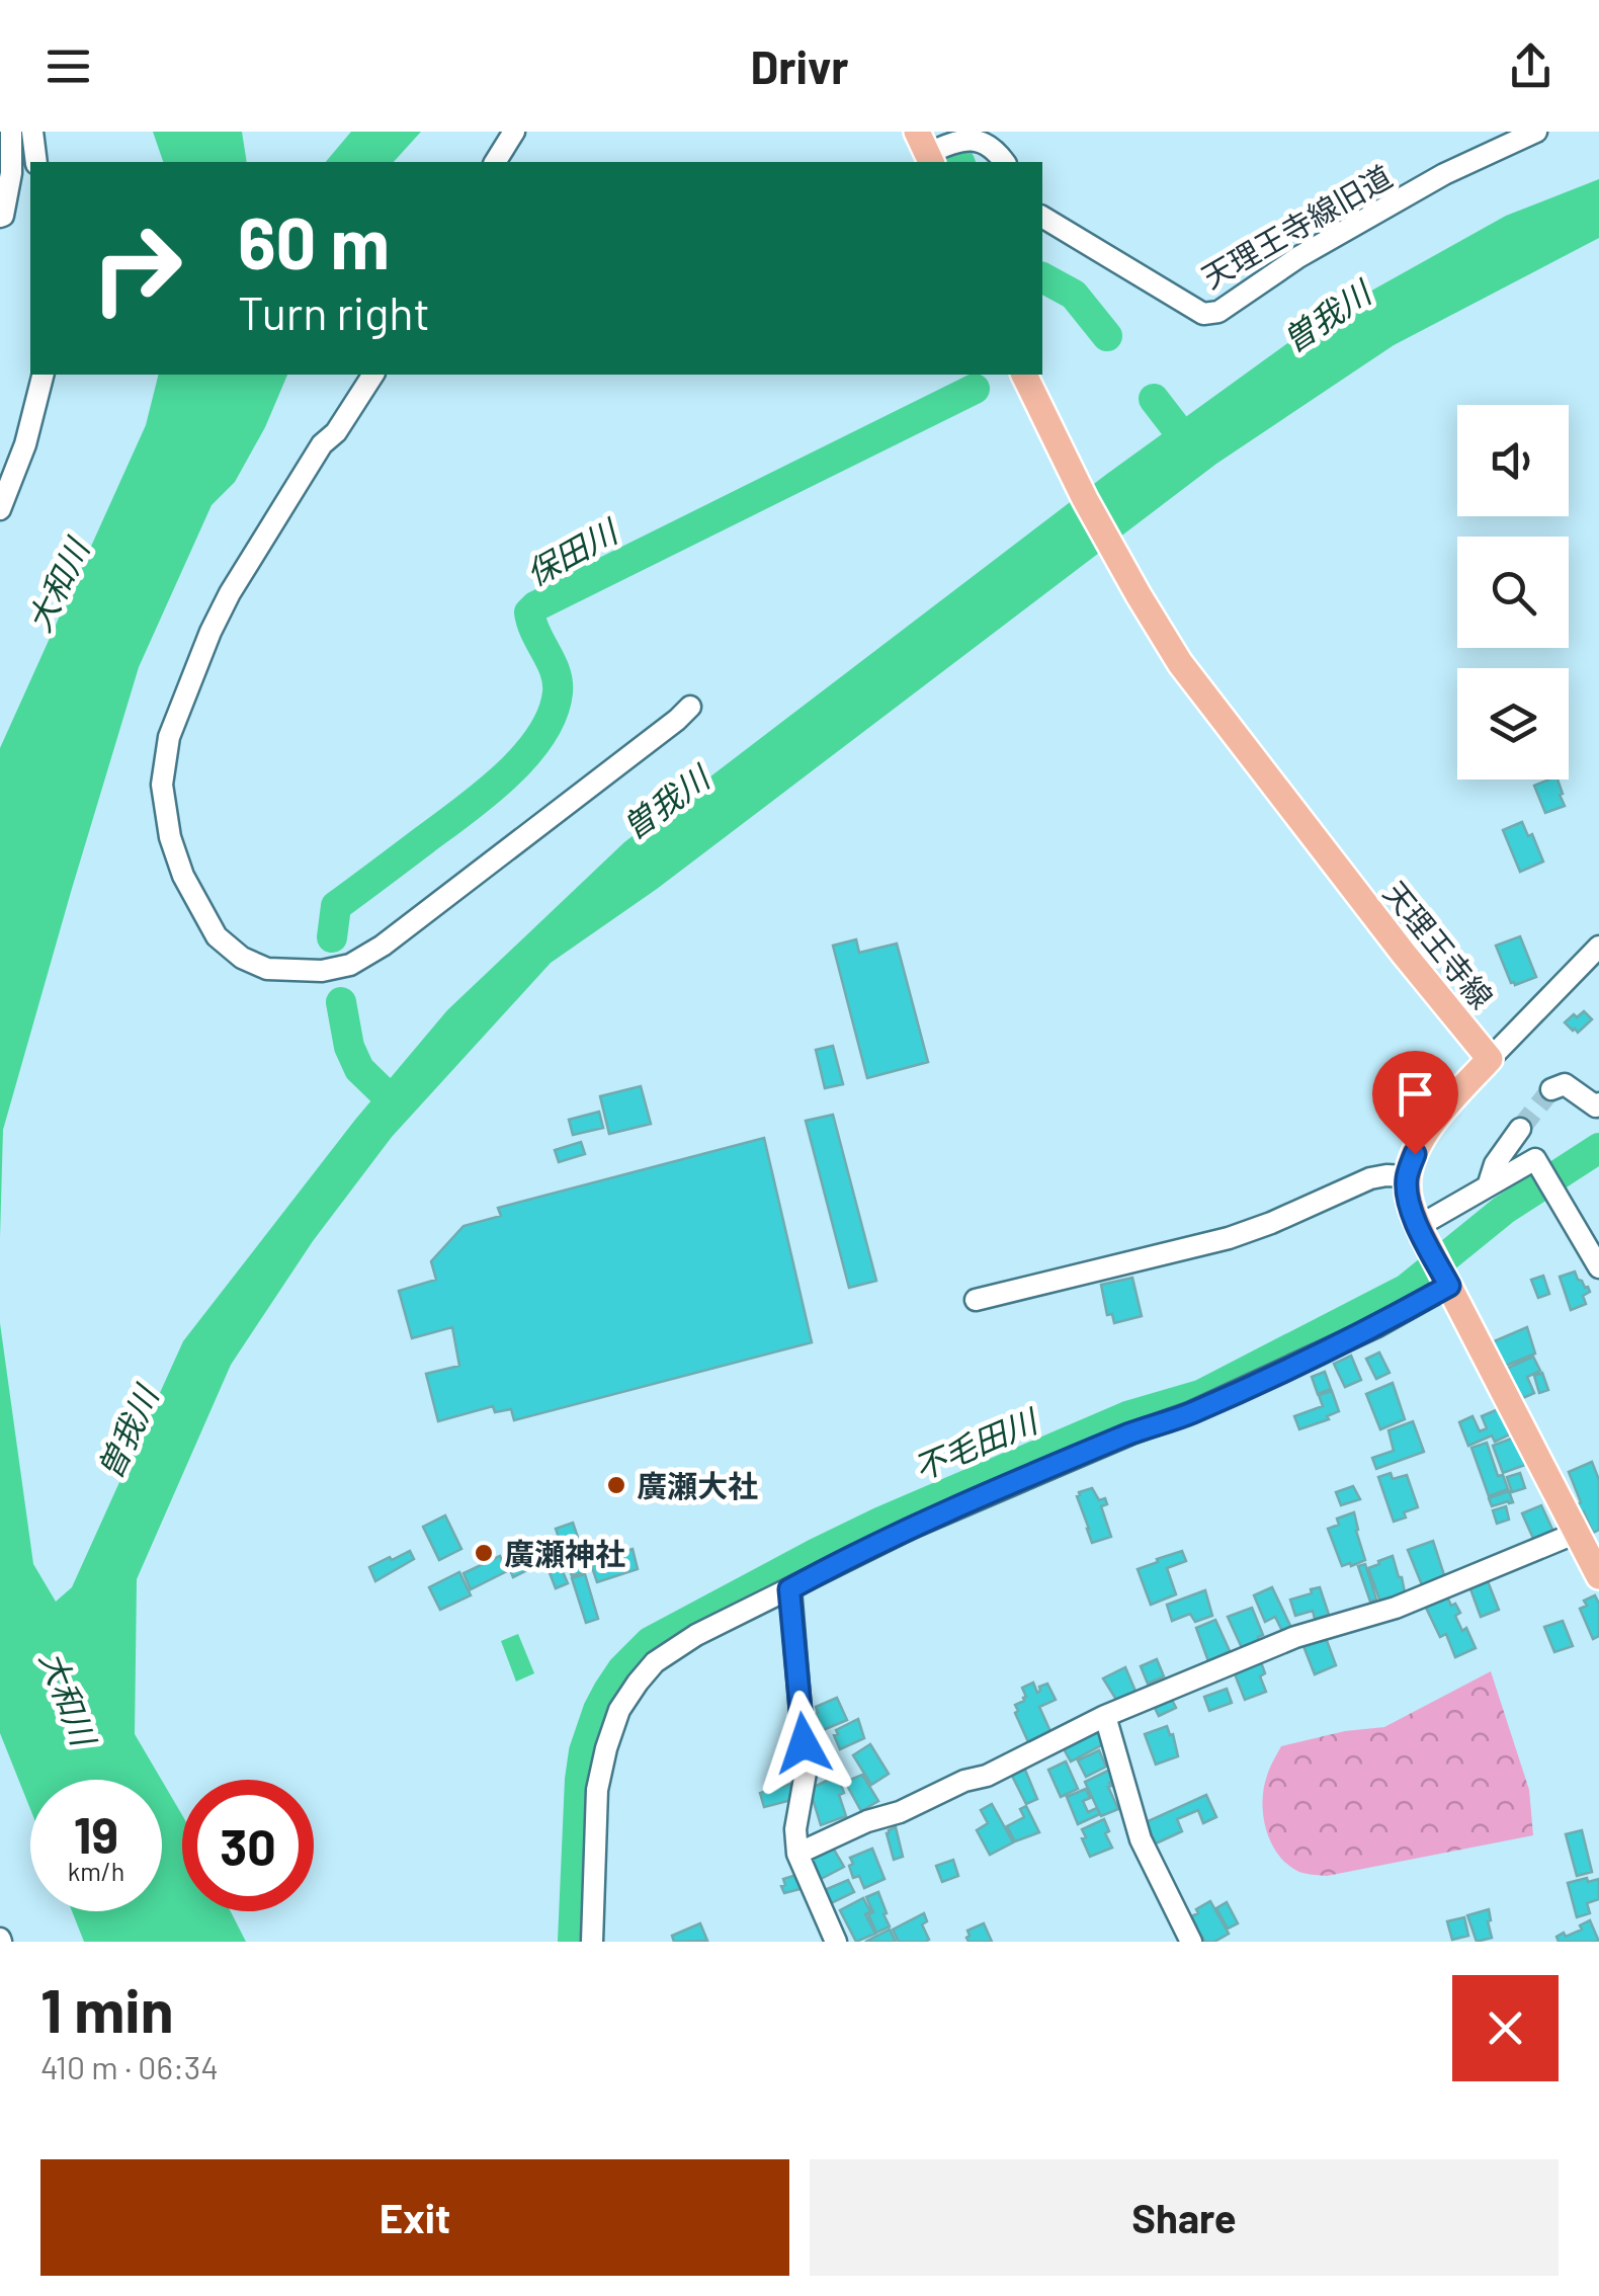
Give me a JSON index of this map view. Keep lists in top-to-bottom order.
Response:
{
  "streets": {
    "main road": ["天理王寺線"],
    "street": ["天理王寺線旧道"]
  },
  "water": [
    "曽我川",
    "保田川",
    "大和川",
    "不毛田川"
  ],
  "places": ["廣瀬大社", "廣瀬神社"],
  "page": {
    "header": "Drivr",
    "turn": ["60 m", "Turn right"],
    "speed": "19 km/h",
    "limit": "30",
    "heading": ["1 min", "410 m · 06:34"],
    "buttons": ["Exit", "Share"]
  }
}
